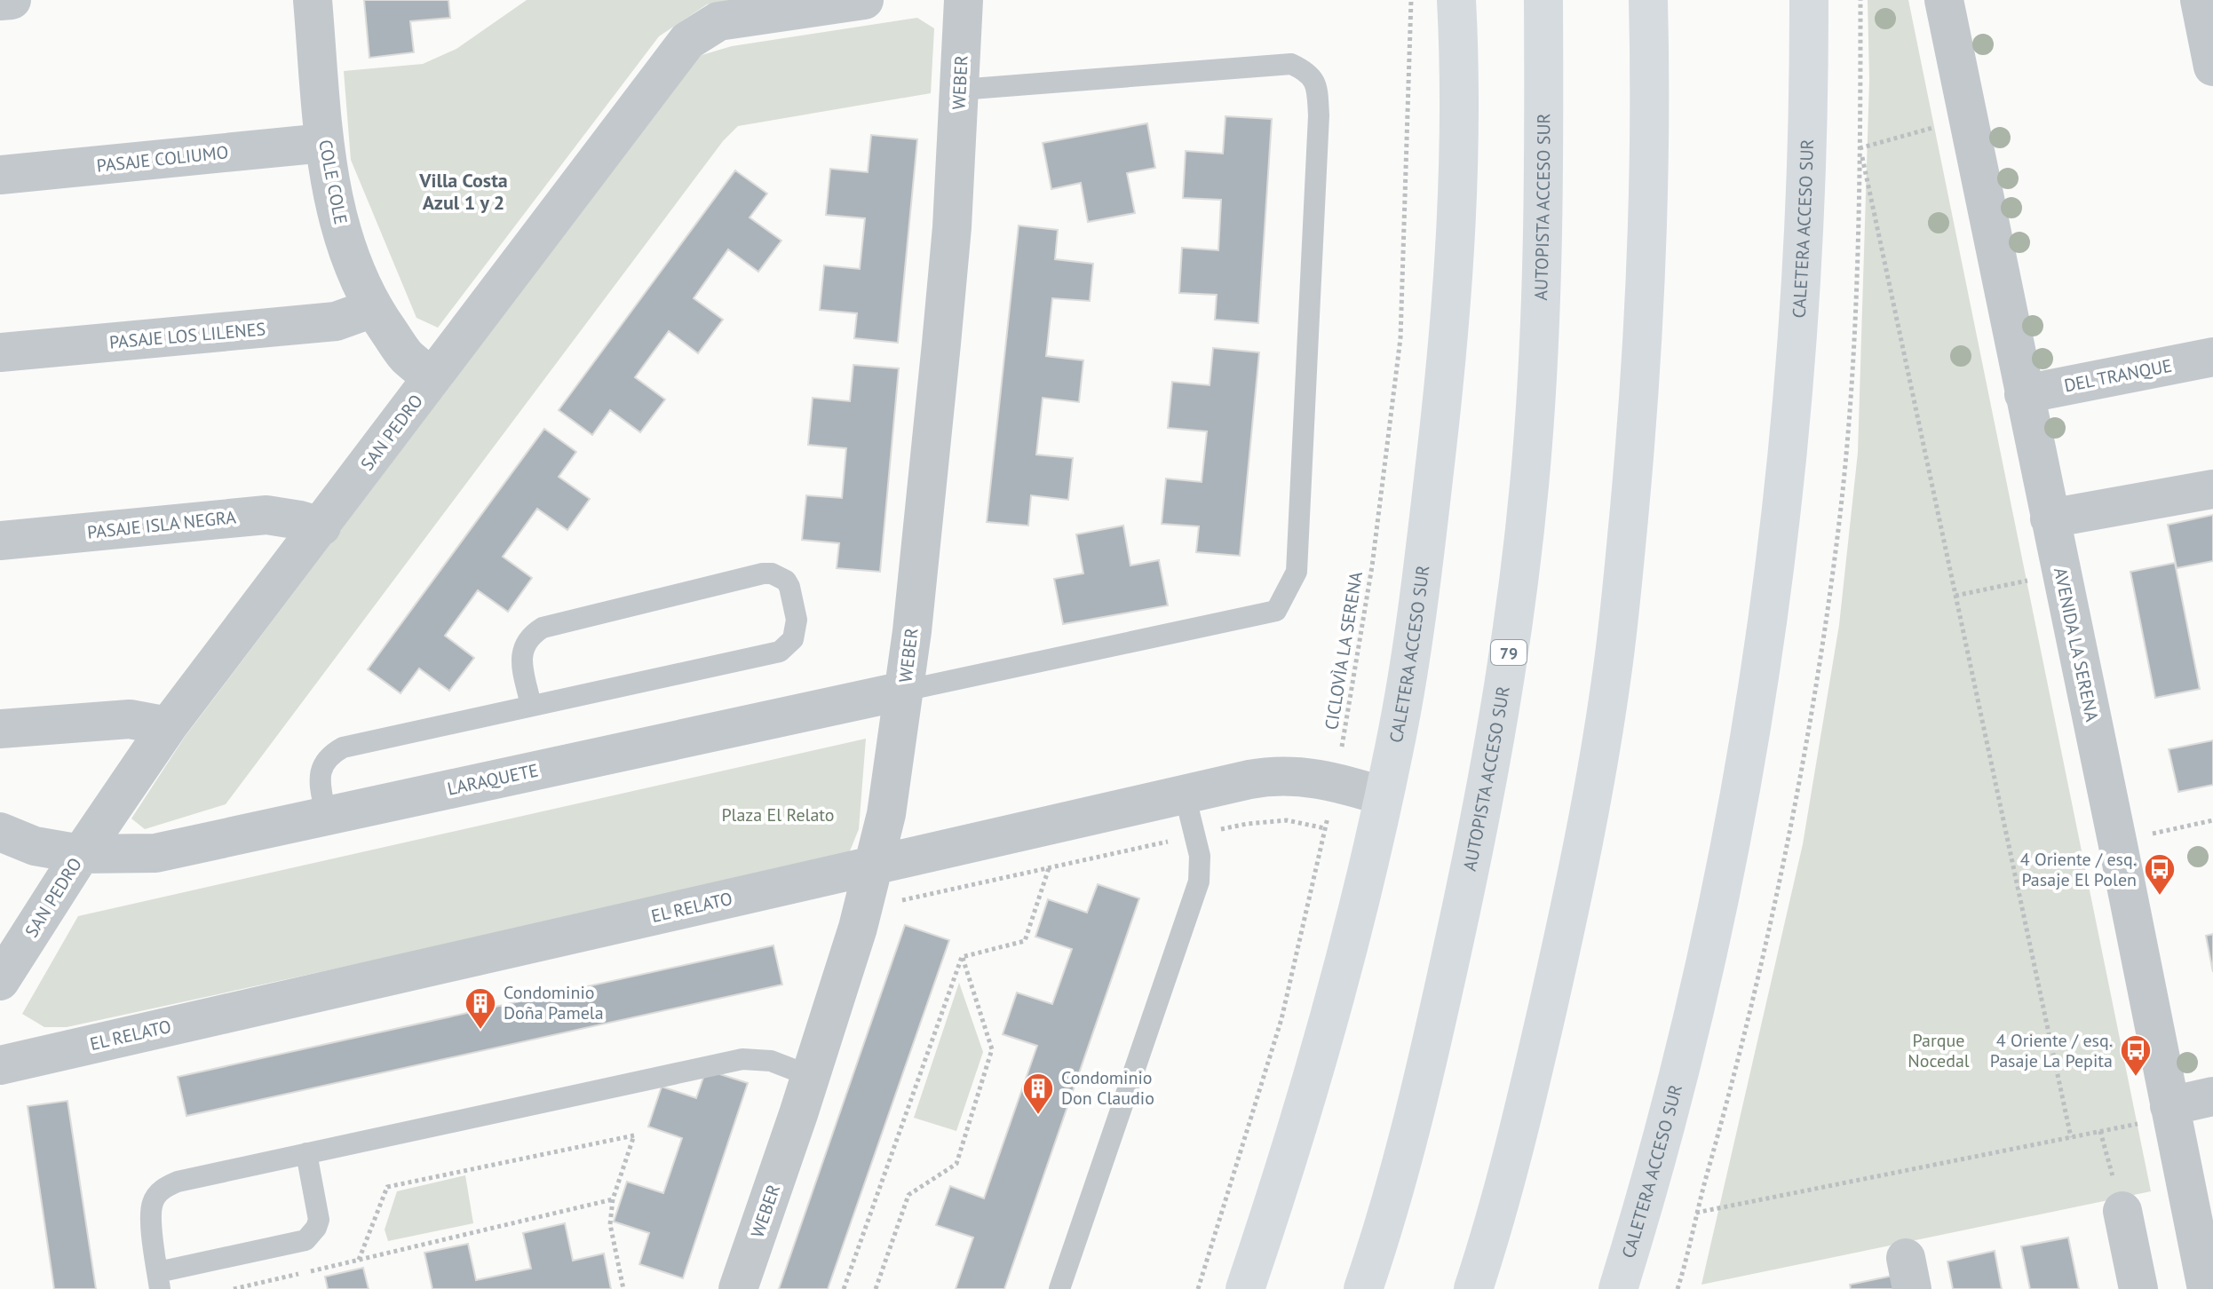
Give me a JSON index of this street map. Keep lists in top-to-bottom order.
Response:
{
  "streets": {
    "main road": ["AUTOPISTA ACCESO SUR", "CALETERA ACCESO SUR", "79"],
    "street": [
      "WEBER",
      "PASAJE COLIUMO",
      "COLE COLE",
      "PASAJE LOS LILENES",
      "DEL TRANQUE",
      "SAN PEDRO",
      "PASAJE ISLA NEGRA",
      "AVENIDA LA SERENA",
      "LARAQUETE",
      "EL RELATO"
    ],
    "path": ["CICLOVÌA LA SERENA"]
  },
  "crossings": [
    ["WEBER", "LARAQUETE"],
    ["WEBER", "EL RELATO"],
    ["PASAJE COLIUMO", "COLE COLE"],
    ["COLE COLE", "PASAJE LOS LILENES"],
    ["COLE COLE", "SAN PEDRO"],
    ["CALETERA ACCESO SUR", "EL RELATO"],
    ["DEL TRANQUE", "AVENIDA LA SERENA"],
    ["SAN PEDRO", "PASAJE ISLA NEGRA"],
    ["SAN PEDRO", "LARAQUETE"],
    ["CICLOVÌA LA SERENA", "EL RELATO"]
  ],
  "districts": ["Villa Costa Azul 1 y 2"],
  "parks": ["Plaza El Relato", "Parque Nocedal"],
  "places": {
    "bus stop": ["4 Oriente / esq. Pasaje El Polen", "4 Oriente / esq. Pasaje La Pepita"],
    "building": ["Condominio Doña Pamela", "Condominio Don Claudio"]
  }
}
